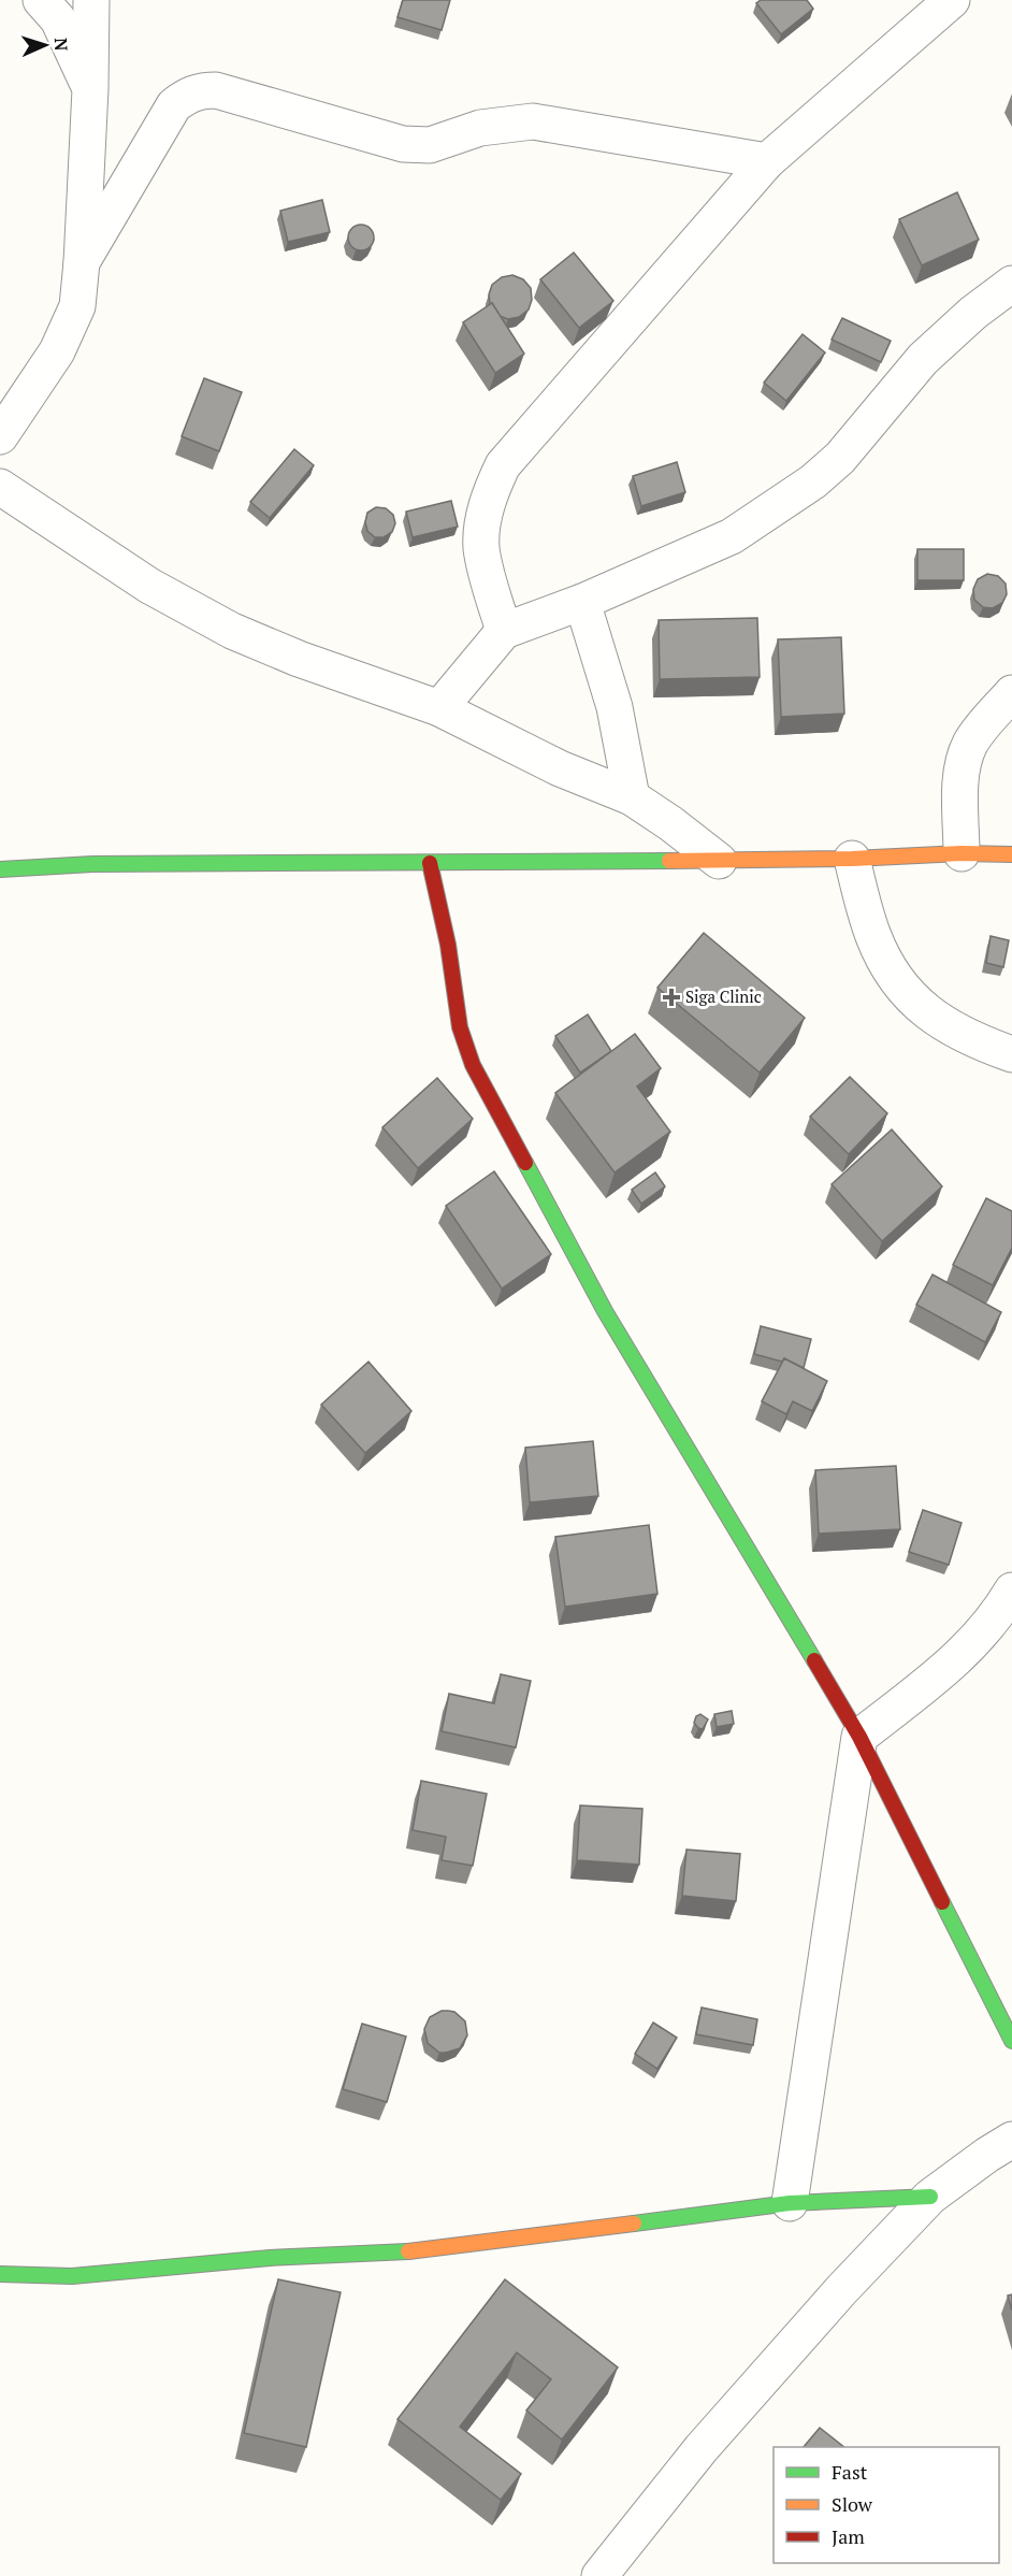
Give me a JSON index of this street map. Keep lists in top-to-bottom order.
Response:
{
  "places": {
    "health": ["Siga Clinic"]
  },
  "legend": ["Fast", "Slow", "Jam"],
  "north": "right"
}
